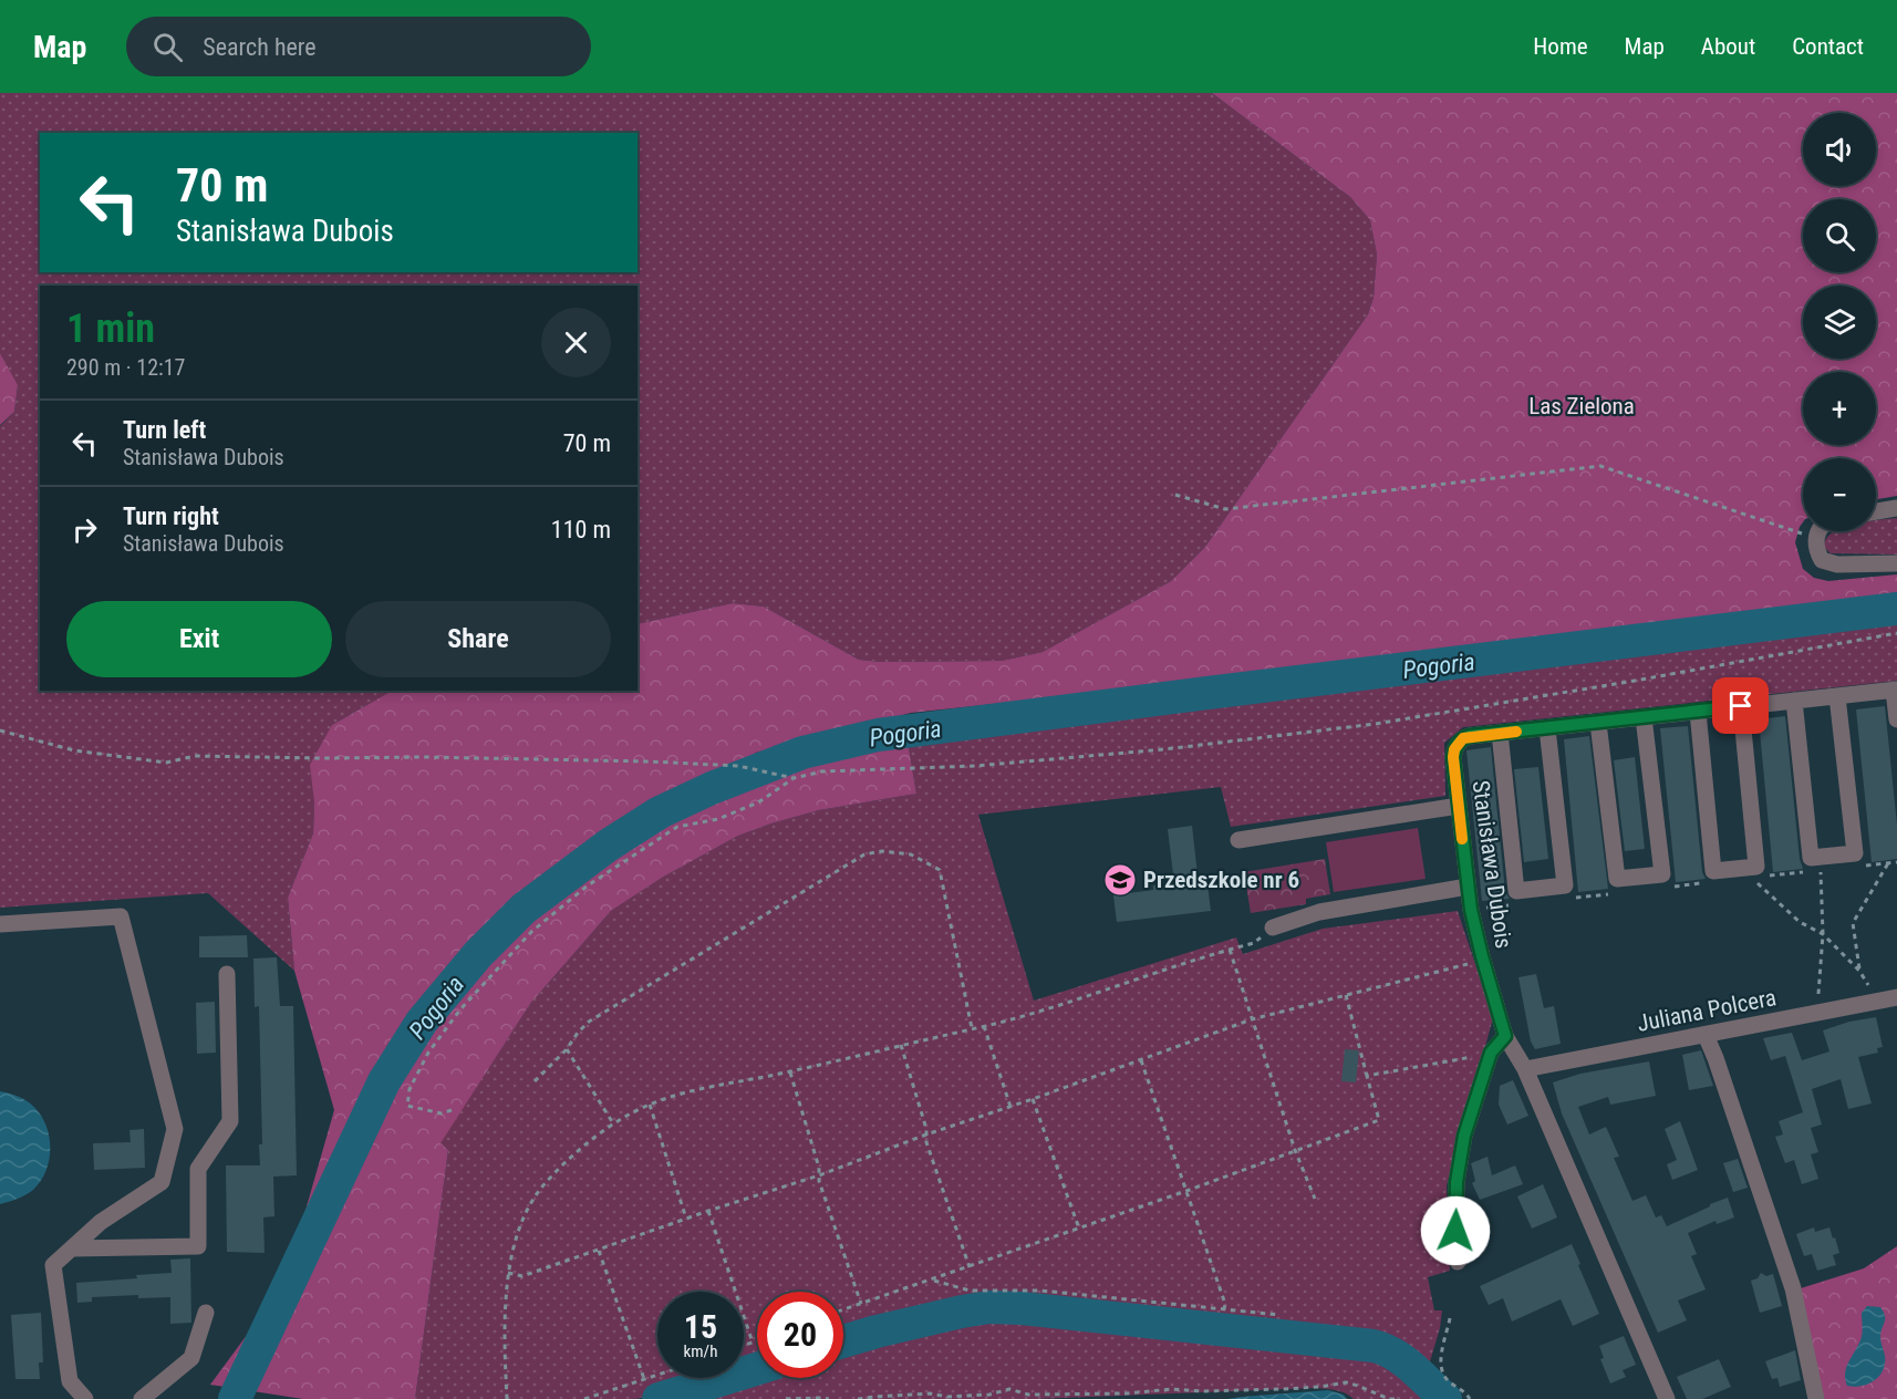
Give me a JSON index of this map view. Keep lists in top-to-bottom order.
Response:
{
  "streets": {
    "street": ["Stanisława Dubois", "Juliana Polcera"]
  },
  "crossings": [
    ["Stanisława Dubois", "Juliana Polcera"]
  ],
  "water": ["Pogoria"],
  "parks": ["Las Zielona"],
  "places": {
    "school or university": ["Przedszkole nr 6"]
  },
  "page": {
    "header": "Map",
    "search": "Search here",
    "nav": [
      "Home",
      "Map",
      "About",
      "Contact"
    ],
    "map_buttons": ["+", "−"],
    "turn": ["70 m", "Stanisława Dubois"],
    "heading": ["1 min", "290 m · 12:17"],
    "list": [
      {
        "name": "Turn left",
        "note": "Stanisława Dubois",
        "value": "70 m"
      },
      {
        "name": "Turn right",
        "note": "Stanisława Dubois",
        "value": "110 m"
      }
    ],
    "buttons": ["Exit", "Share"],
    "speed": "15 km/h",
    "limit": "20"
  }
}
